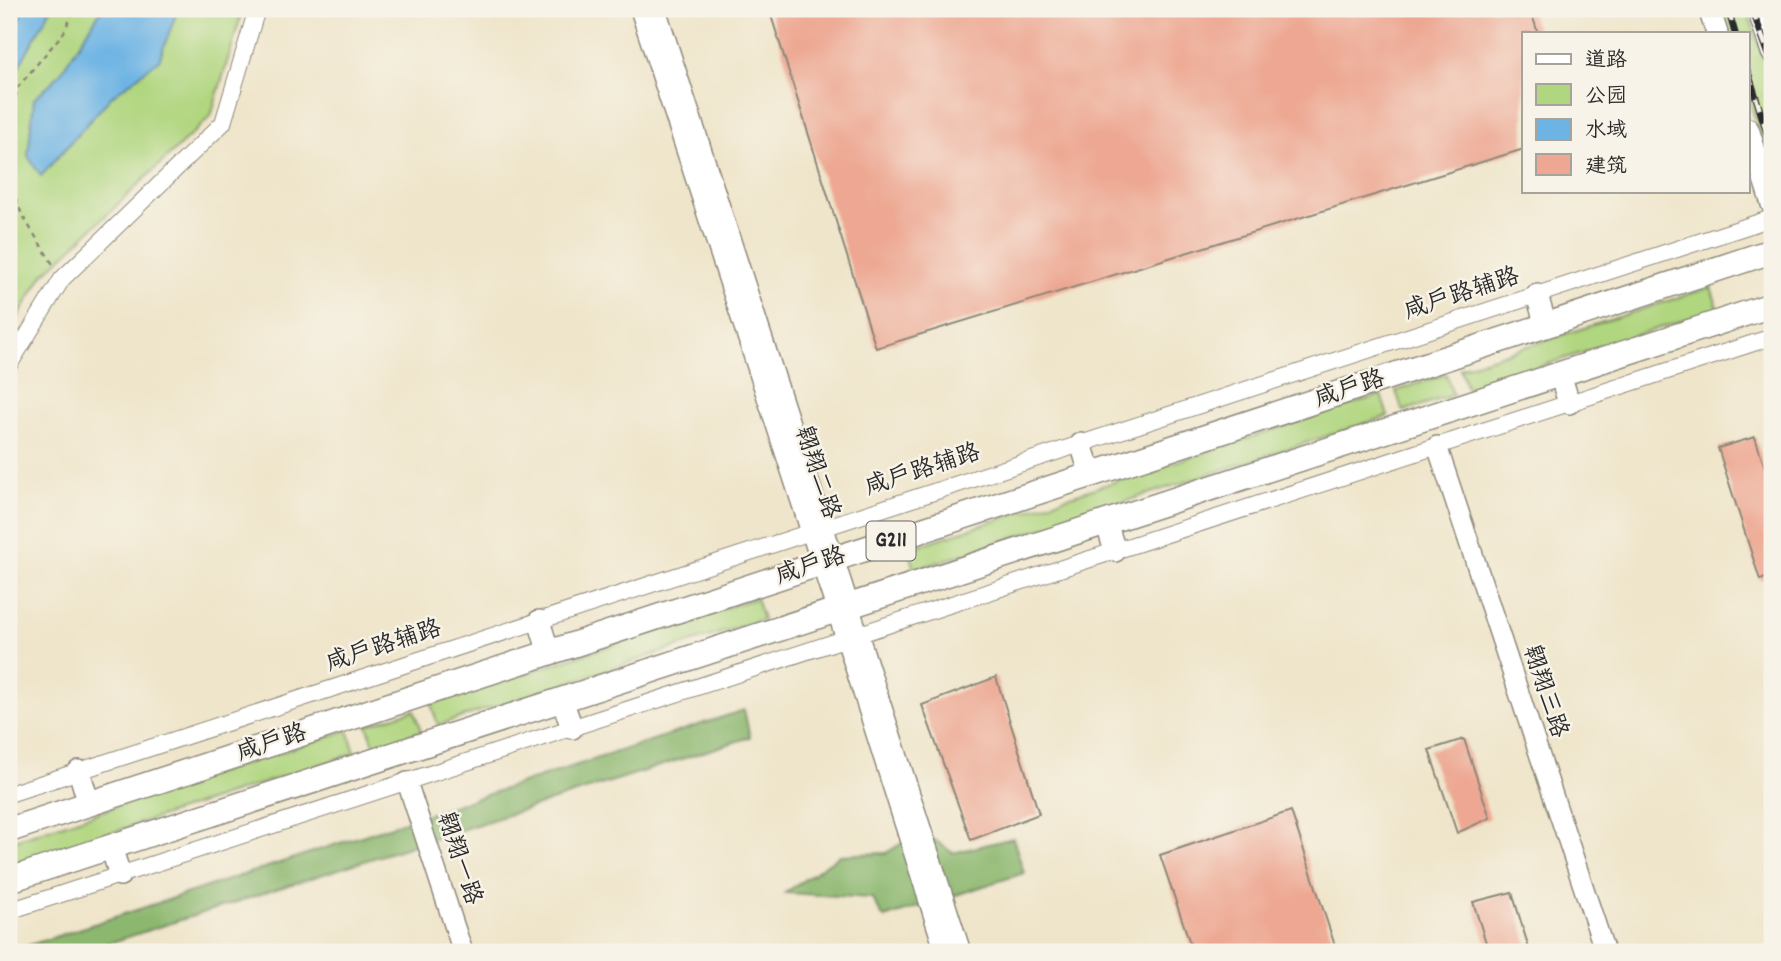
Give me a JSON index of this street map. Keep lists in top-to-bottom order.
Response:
{
  "streets": {
    "main road": ["咸户路", "G211"],
    "street": [
      "咸户路辅路",
      "翱翔二路",
      "翱翔三路",
      "翱翔一路"
    ]
  },
  "crossings": [
    ["咸户路辅路", "翱翔二路"],
    ["咸户路", "翱翔二路"]
  ],
  "legend": [
    "道路",
    "公园",
    "水域",
    "建筑"
  ]
}
